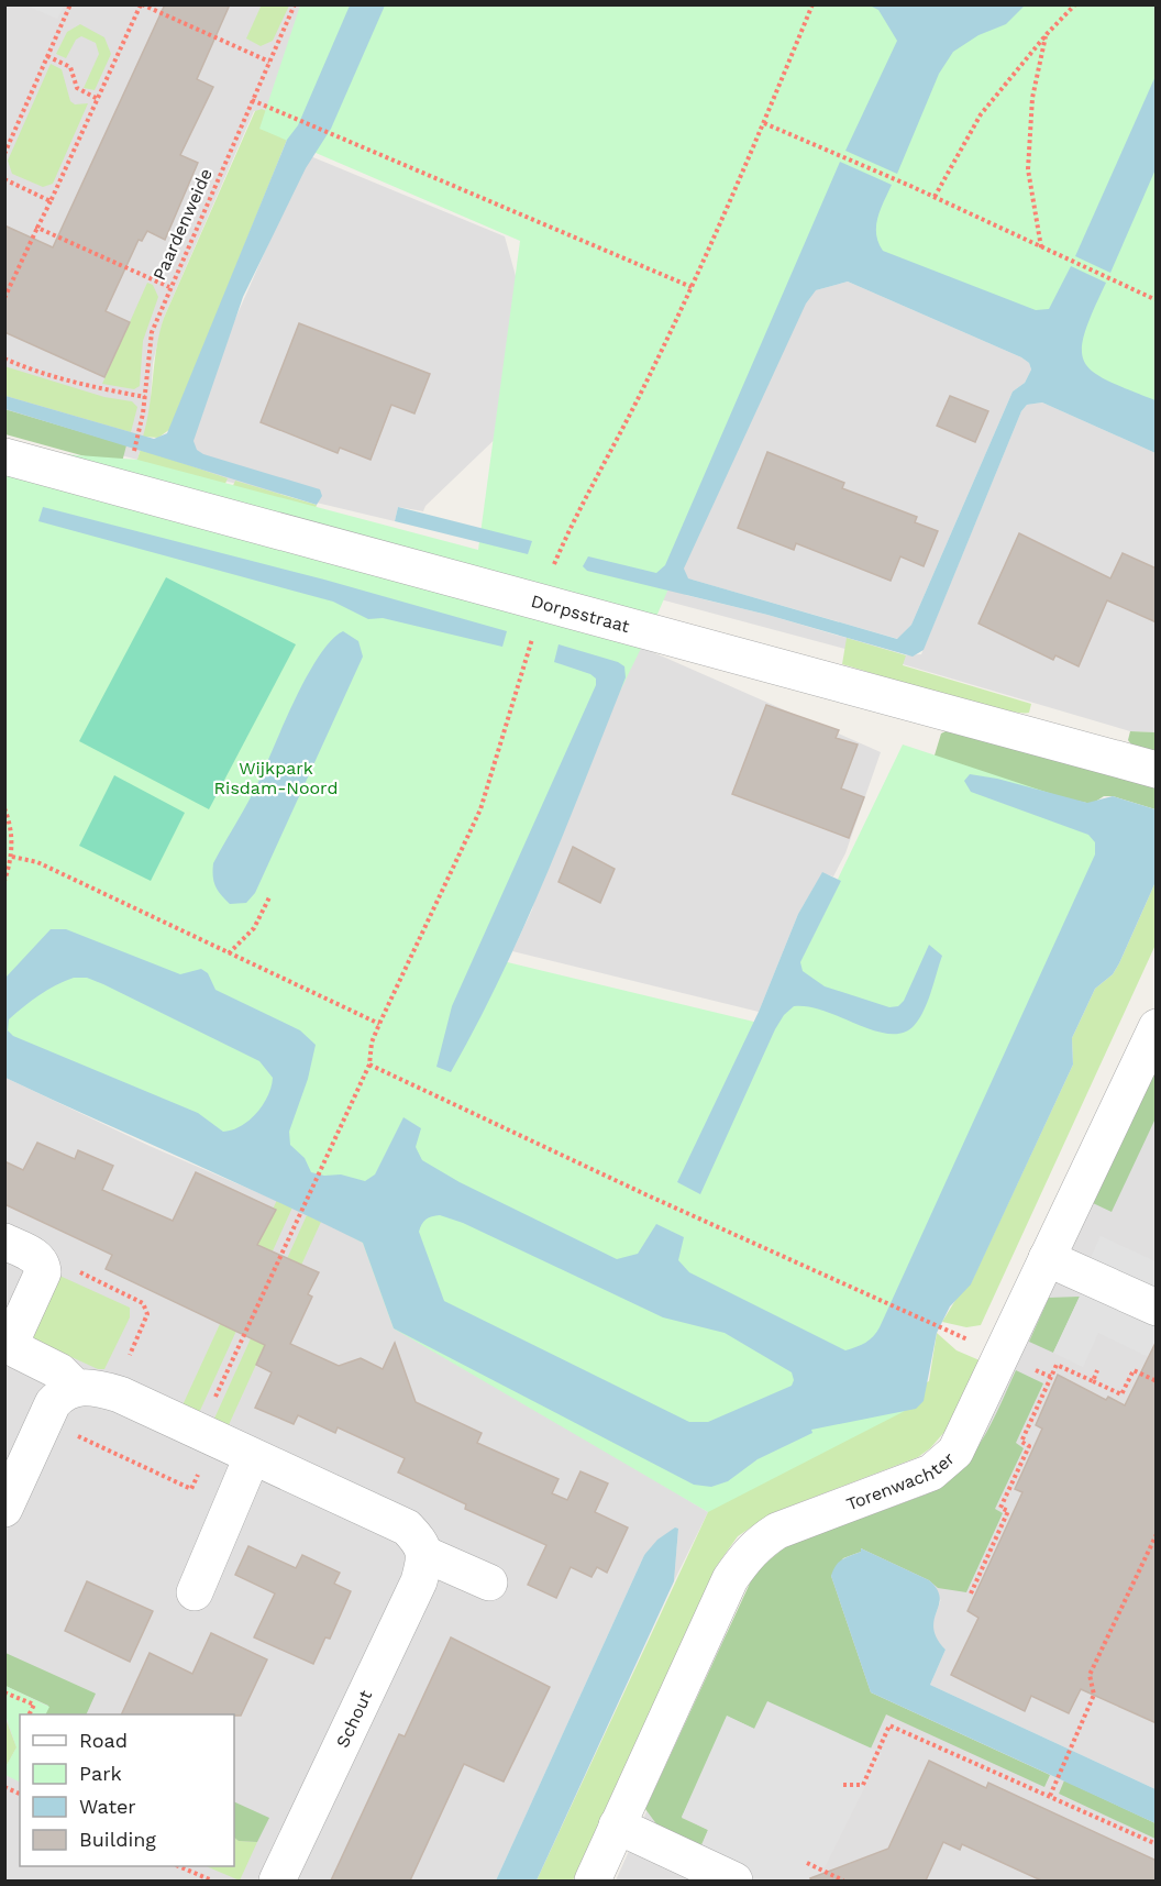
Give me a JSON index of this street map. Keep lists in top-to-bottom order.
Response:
{
  "streets": {
    "street": ["Dorpsstraat", "Torenwachter", "Schout"],
    "path": ["Paardenweide"]
  },
  "parks": ["Wijkpark Risdam-Noord"],
  "legend": [
    "Road",
    "Park",
    "Water",
    "Building"
  ]
}
